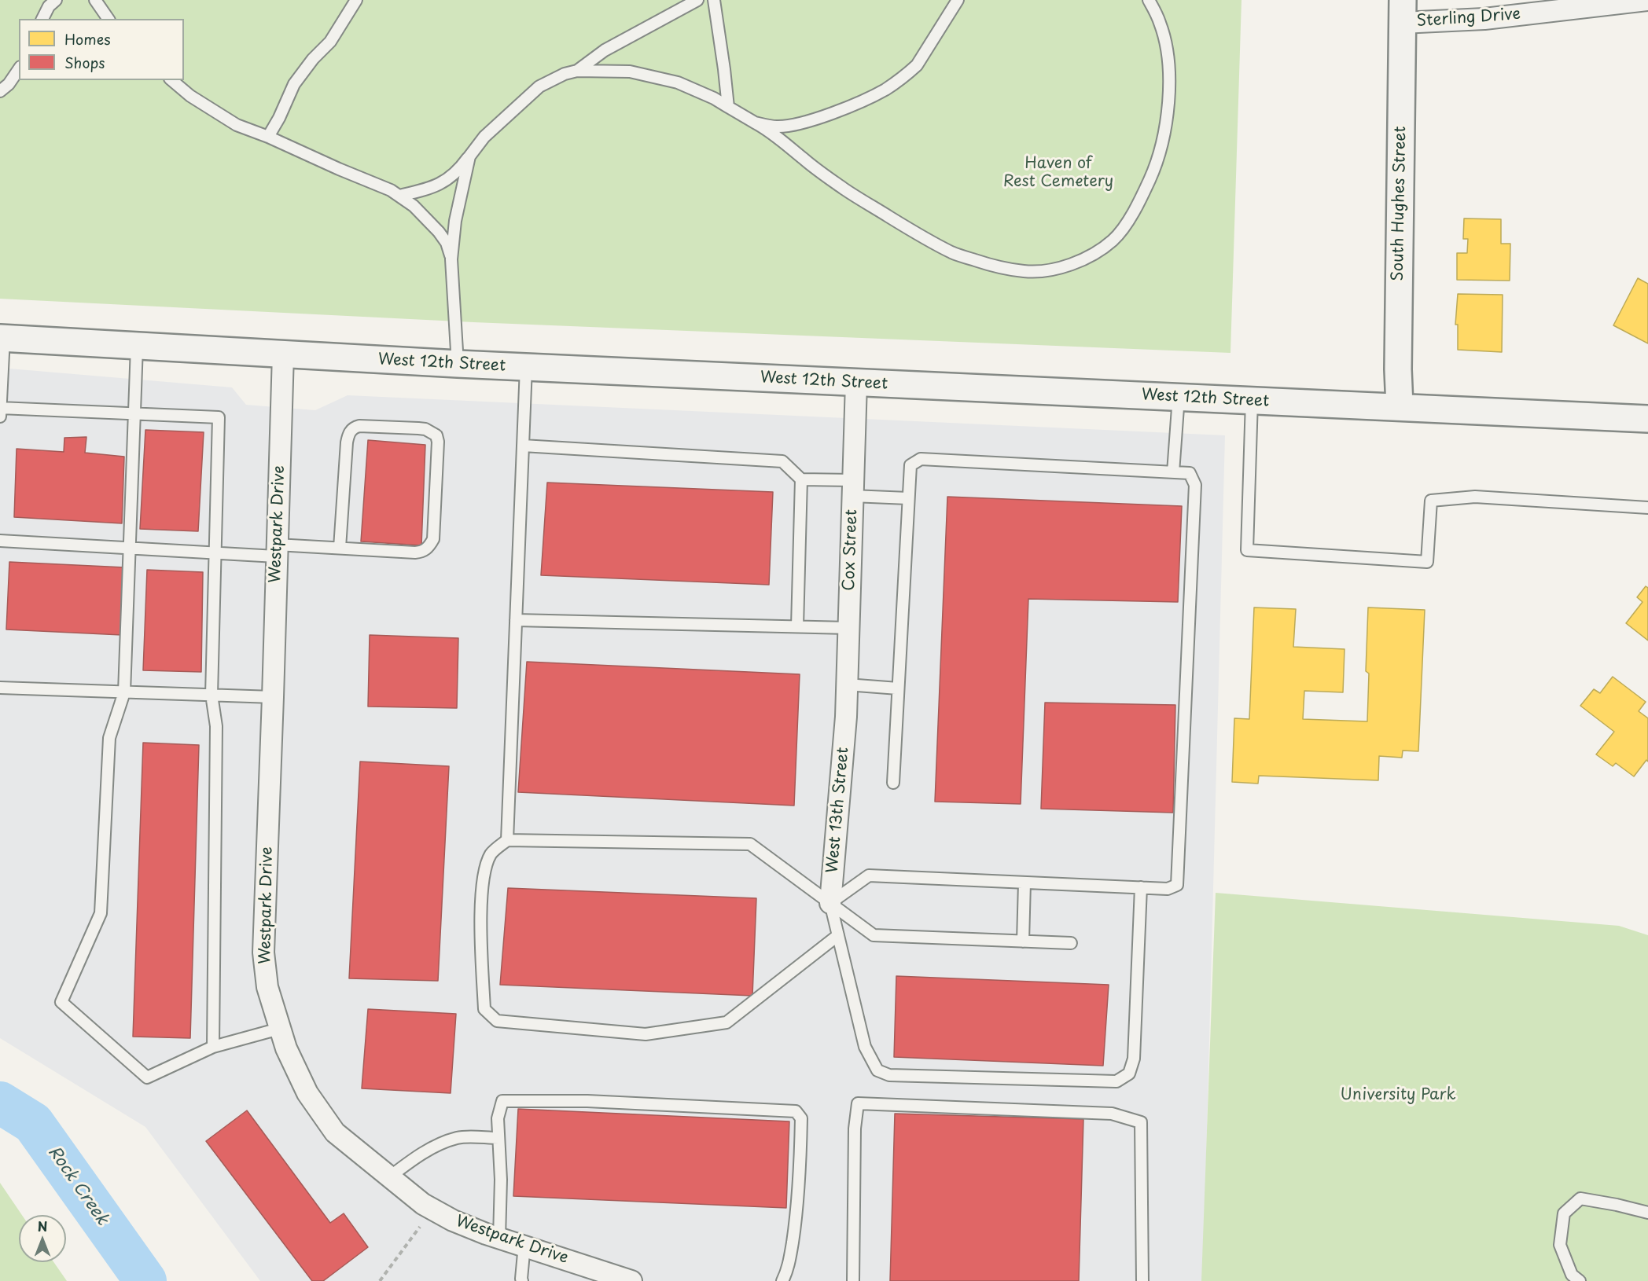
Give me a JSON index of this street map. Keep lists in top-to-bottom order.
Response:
{
  "streets": {
    "main road": ["South Hughes Street", "West 12th Street"],
    "street": [
      "Sterling Drive",
      "Westpark Drive",
      "Cox Street",
      "West 13th Street"
    ]
  },
  "crossings": [
    ["Sterling Drive", "South Hughes Street"],
    ["South Hughes Street", "West 12th Street"],
    ["West 12th Street", "Westpark Drive"],
    ["West 12th Street", "Cox Street"],
    ["Cox Street", "West 13th Street"]
  ],
  "water": ["Rock Creek"],
  "parks": ["Haven of Rest Cemetery", "University Park"],
  "legend": ["Homes", "Shops"],
  "north": "top"
}
